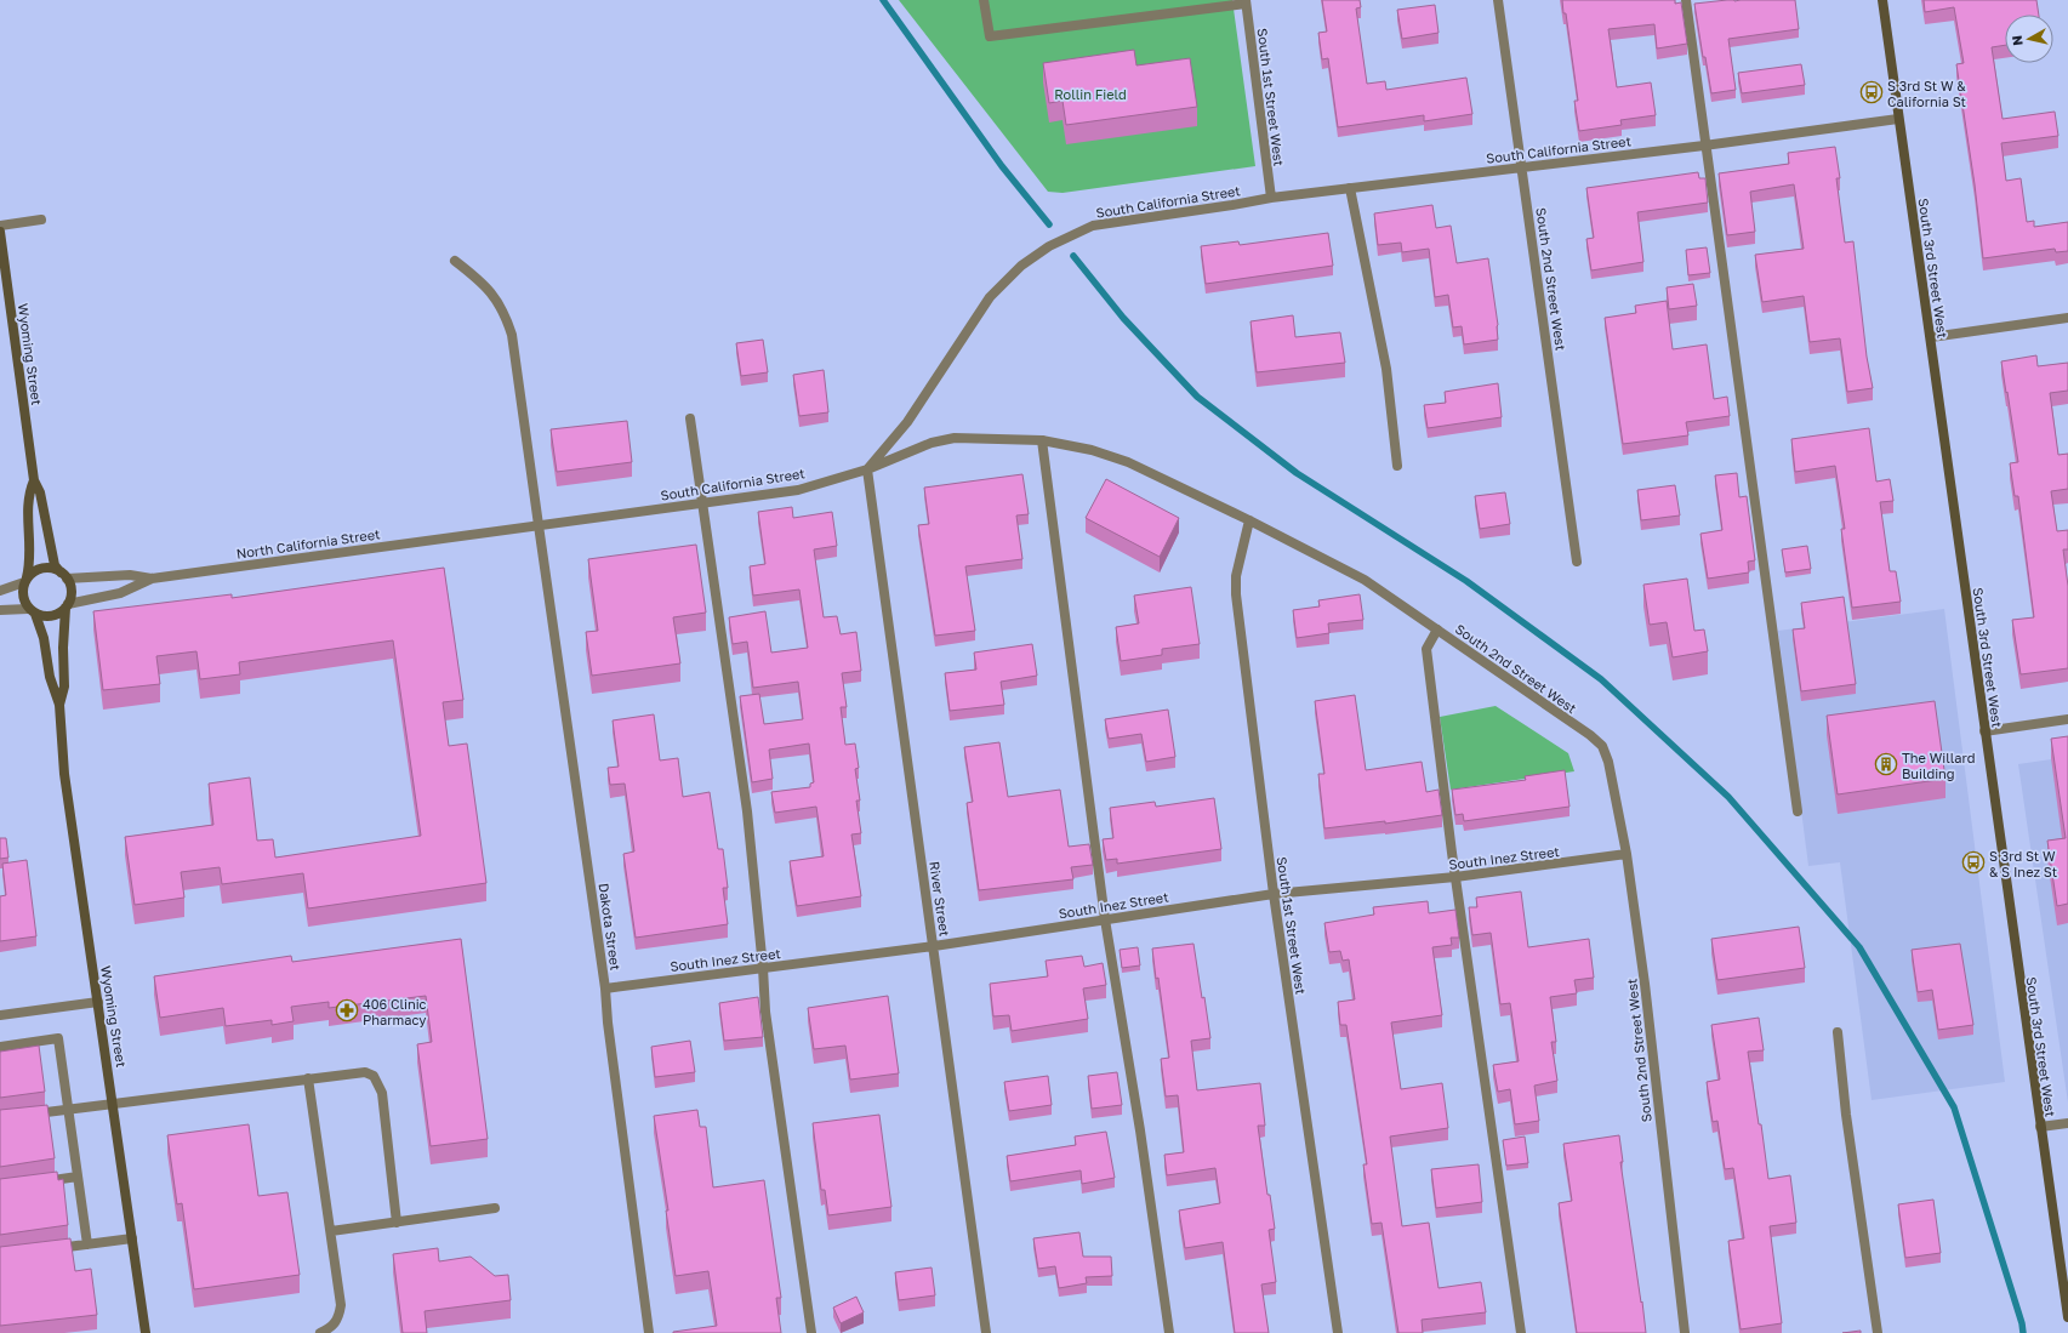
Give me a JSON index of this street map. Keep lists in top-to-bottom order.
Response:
{
  "streets": {
    "street": [
      "South 1st Street West",
      "South California Street",
      "South 3rd Street West",
      "South 2nd Street West",
      "Wyoming Street",
      "North California Street",
      "South Inez Street",
      "River Street",
      "Dakota Street"
    ]
  },
  "crossings": [
    ["South 1st Street West", "South California Street"],
    ["South 1st Street West", "South 2nd Street West"],
    ["South 1st Street West", "South Inez Street"],
    ["South California Street", "South 3rd Street West"],
    ["South California Street", "South 2nd Street West"],
    ["South California Street", "North California Street"],
    ["South California Street", "River Street"],
    ["South California Street", "Dakota Street"],
    ["South 2nd Street West", "South Inez Street"],
    ["South 2nd Street West", "River Street"],
    ["Wyoming Street", "North California Street"],
    ["South Inez Street", "River Street"],
    ["South Inez Street", "Dakota Street"]
  ],
  "parks": ["Rollin Field"],
  "places": {
    "bus stop": ["S 3rd St W & California St", "S 3rd St W & S Inez St"],
    "building": ["The Willard Building"],
    "pharmacy": ["406 Clinic Pharmacy"]
  },
  "north": "left"
}
